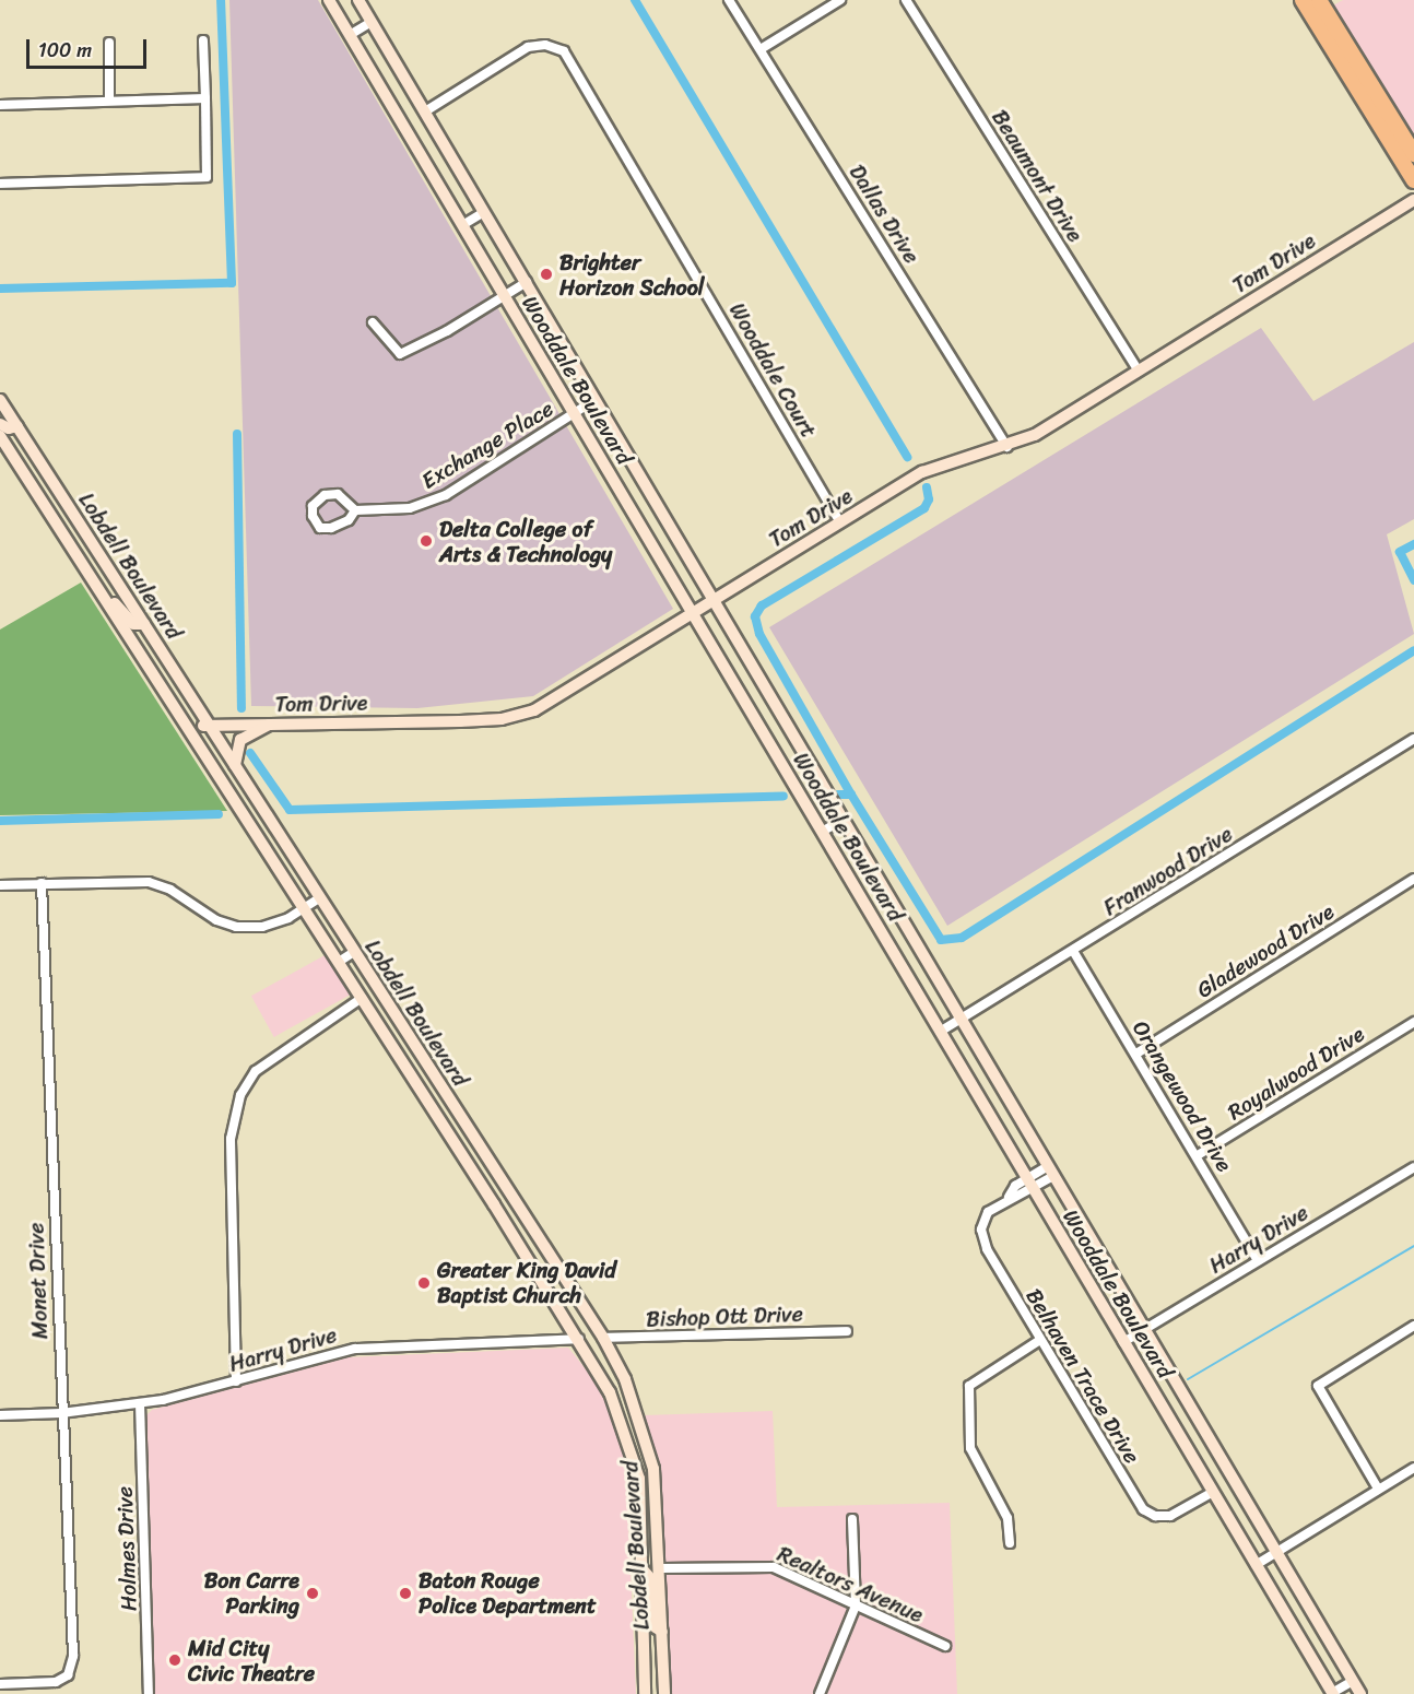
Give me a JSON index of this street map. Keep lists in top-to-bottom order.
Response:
{
  "streets": {
    "street": [
      "Beaumont Drive",
      "Dallas Drive",
      "Tom Drive",
      "Wooddale Court",
      "Wooddale Boulevard",
      "Exchange Place",
      "Lobdell Boulevard",
      "Franwood Drive",
      "Gladewood Drive",
      "Royalwood Drive",
      "Orangewood Drive",
      "Harry Drive",
      "Monet Drive",
      "Bishop Ott Drive",
      "Belhaven Trace Drive",
      "Holmes Drive",
      "Realtors Avenue"
    ]
  },
  "crossings": [
    ["Beaumont Drive", "Tom Drive"],
    ["Dallas Drive", "Tom Drive"],
    ["Tom Drive", "Wooddale Court"],
    ["Tom Drive", "Wooddale Boulevard"],
    ["Tom Drive", "Lobdell Boulevard"],
    ["Wooddale Court", "Wooddale Boulevard"],
    ["Wooddale Boulevard", "Exchange Place"],
    ["Wooddale Boulevard", "Franwood Drive"],
    ["Wooddale Boulevard", "Harry Drive"],
    ["Wooddale Boulevard", "Belhaven Trace Drive"],
    ["Lobdell Boulevard", "Harry Drive"],
    ["Lobdell Boulevard", "Bishop Ott Drive"],
    ["Lobdell Boulevard", "Realtors Avenue"],
    ["Franwood Drive", "Orangewood Drive"],
    ["Gladewood Drive", "Orangewood Drive"],
    ["Royalwood Drive", "Orangewood Drive"],
    ["Orangewood Drive", "Harry Drive"],
    ["Harry Drive", "Monet Drive"],
    ["Harry Drive", "Holmes Drive"]
  ],
  "places": [
    "Brighter Horizon School",
    "Delta College of Arts & Technology",
    "Greater King David Baptist Church",
    "Bon Carre Parking",
    "Baton Rouge Police Department",
    "Mid City Civic Theatre"
  ],
  "scale_bar": "100 m"
}
